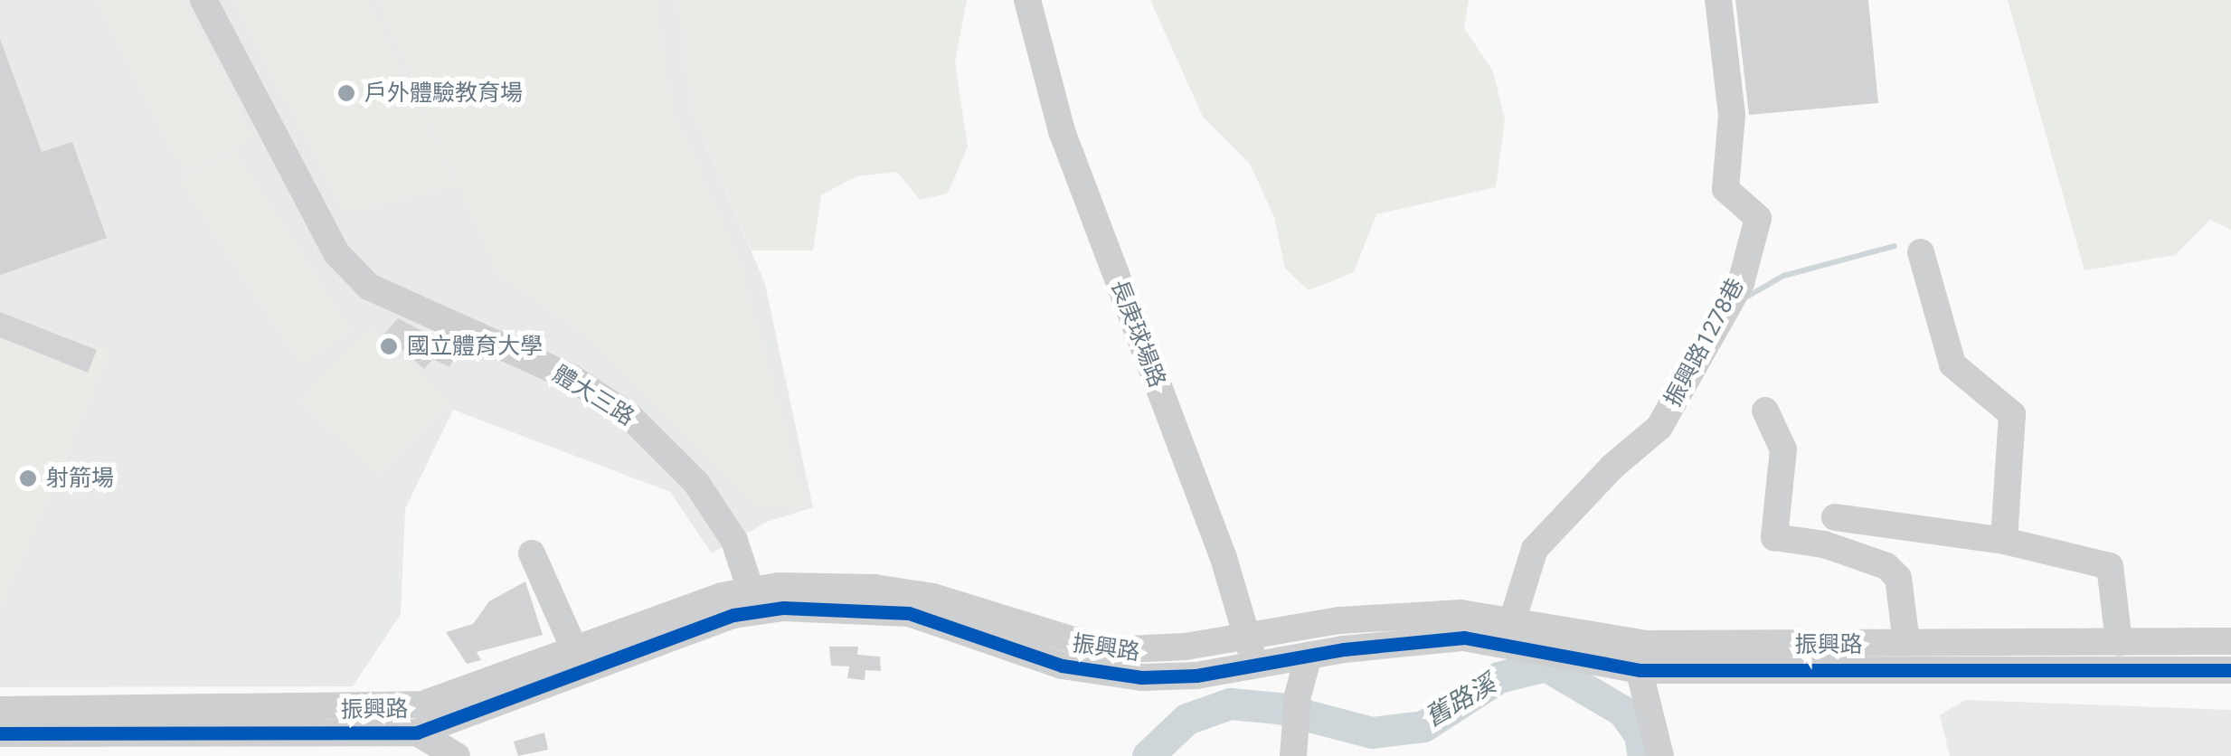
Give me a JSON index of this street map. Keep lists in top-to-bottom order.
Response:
{
  "streets": {
    "street": [
      "長庚球場路",
      "振興路1278巷",
      "體大三路",
      "振興路"
    ]
  },
  "crossings": [
    ["長庚球場路", "振興路"],
    ["振興路1278巷", "振興路"],
    ["體大三路", "振興路"]
  ],
  "water": ["舊路溪"],
  "places": ["戶外體驗教育場", "國立體育大學", "射箭場"]
}
